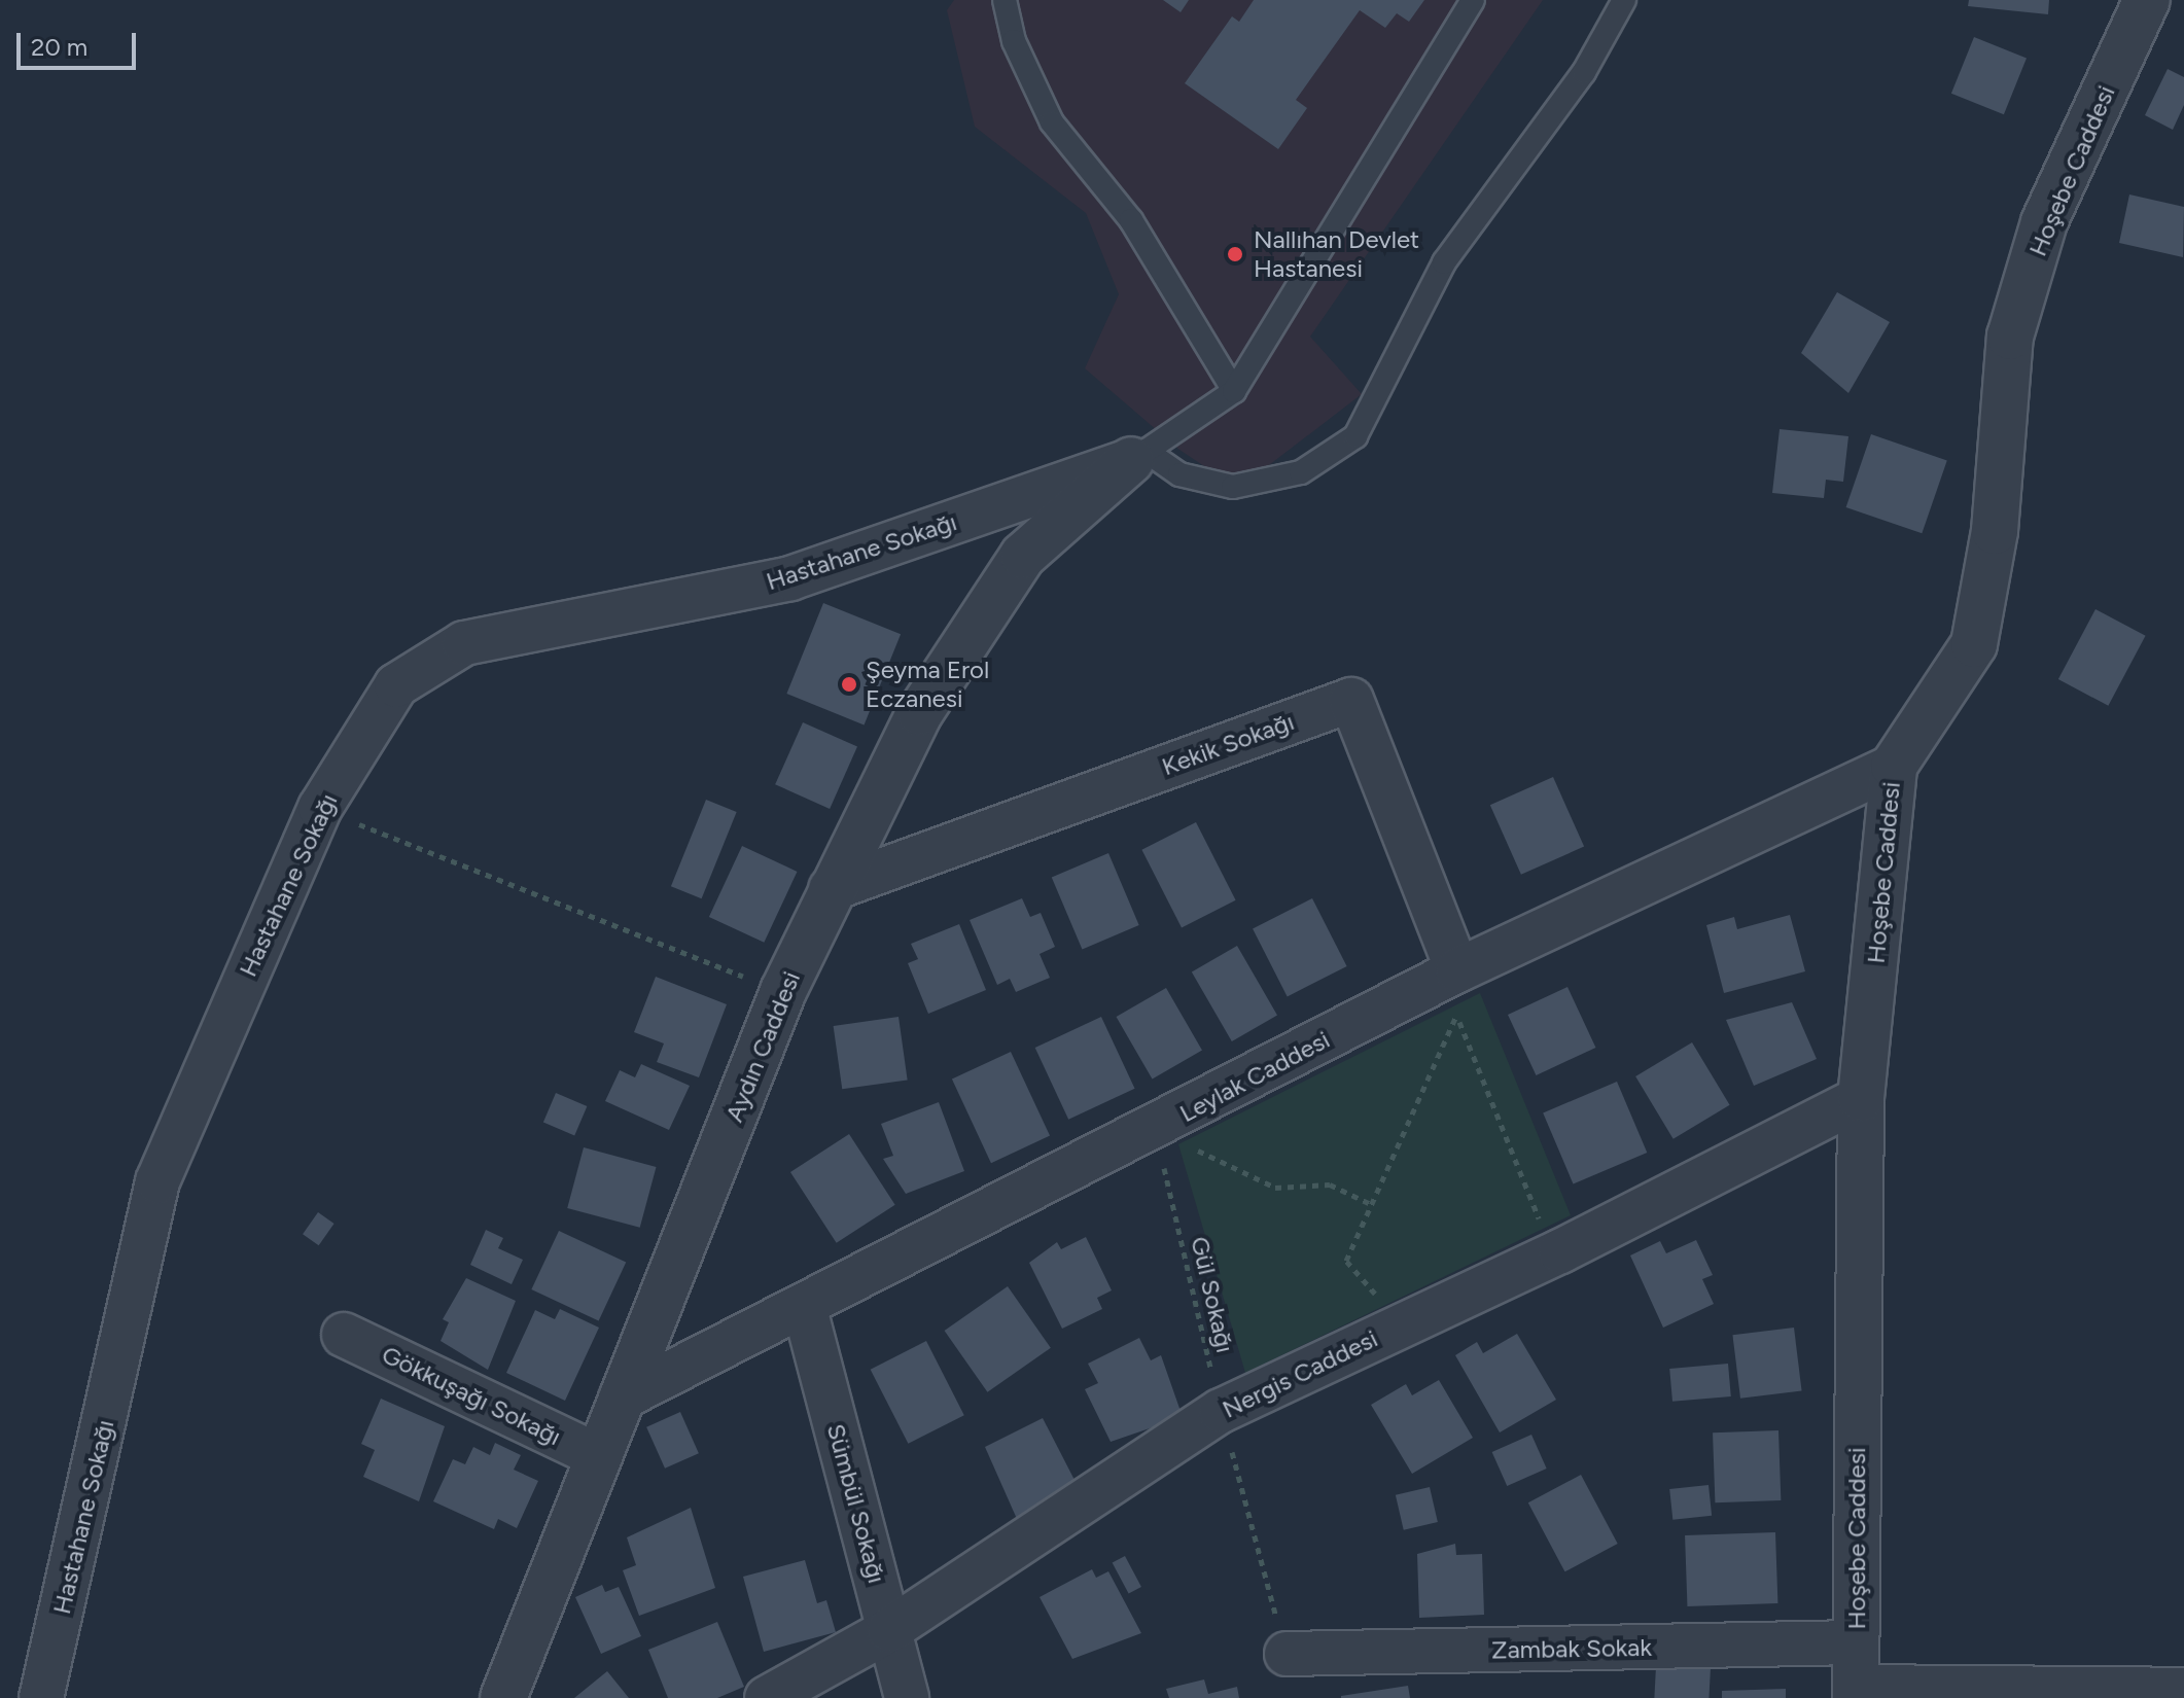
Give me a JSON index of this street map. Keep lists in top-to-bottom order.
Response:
{
  "streets": {
    "street": [
      "Hoşebe Caddesi",
      "Hastahane Sokağı",
      "Kekik Sokağı",
      "Aydın Caddesi",
      "Leylak Caddesi",
      "Nergis Caddesi",
      "Gökkuşağı Sokağı",
      "Sümbül Sokağı",
      "Zambak Sokak"
    ],
    "path": ["Gül Sokağı"]
  },
  "crossings": [
    ["Hoşebe Caddesi", "Leylak Caddesi"],
    ["Hoşebe Caddesi", "Nergis Caddesi"],
    ["Hoşebe Caddesi", "Zambak Sokak"],
    ["Hastahane Sokağı", "Aydın Caddesi"],
    ["Kekik Sokağı", "Aydın Caddesi"],
    ["Kekik Sokağı", "Leylak Caddesi"],
    ["Aydın Caddesi", "Leylak Caddesi"],
    ["Aydın Caddesi", "Gökkuşağı Sokağı"],
    ["Leylak Caddesi", "Gül Sokağı"],
    ["Leylak Caddesi", "Sümbül Sokağı"],
    ["Gül Sokağı", "Nergis Caddesi"],
    ["Gül Sokağı", "Zambak Sokak"],
    ["Nergis Caddesi", "Sümbül Sokağı"]
  ],
  "places": ["Nallıhan Devlet Hastanesi", "Şeyma Erol Eczanesi"],
  "scale_bar": "20 m"
}
